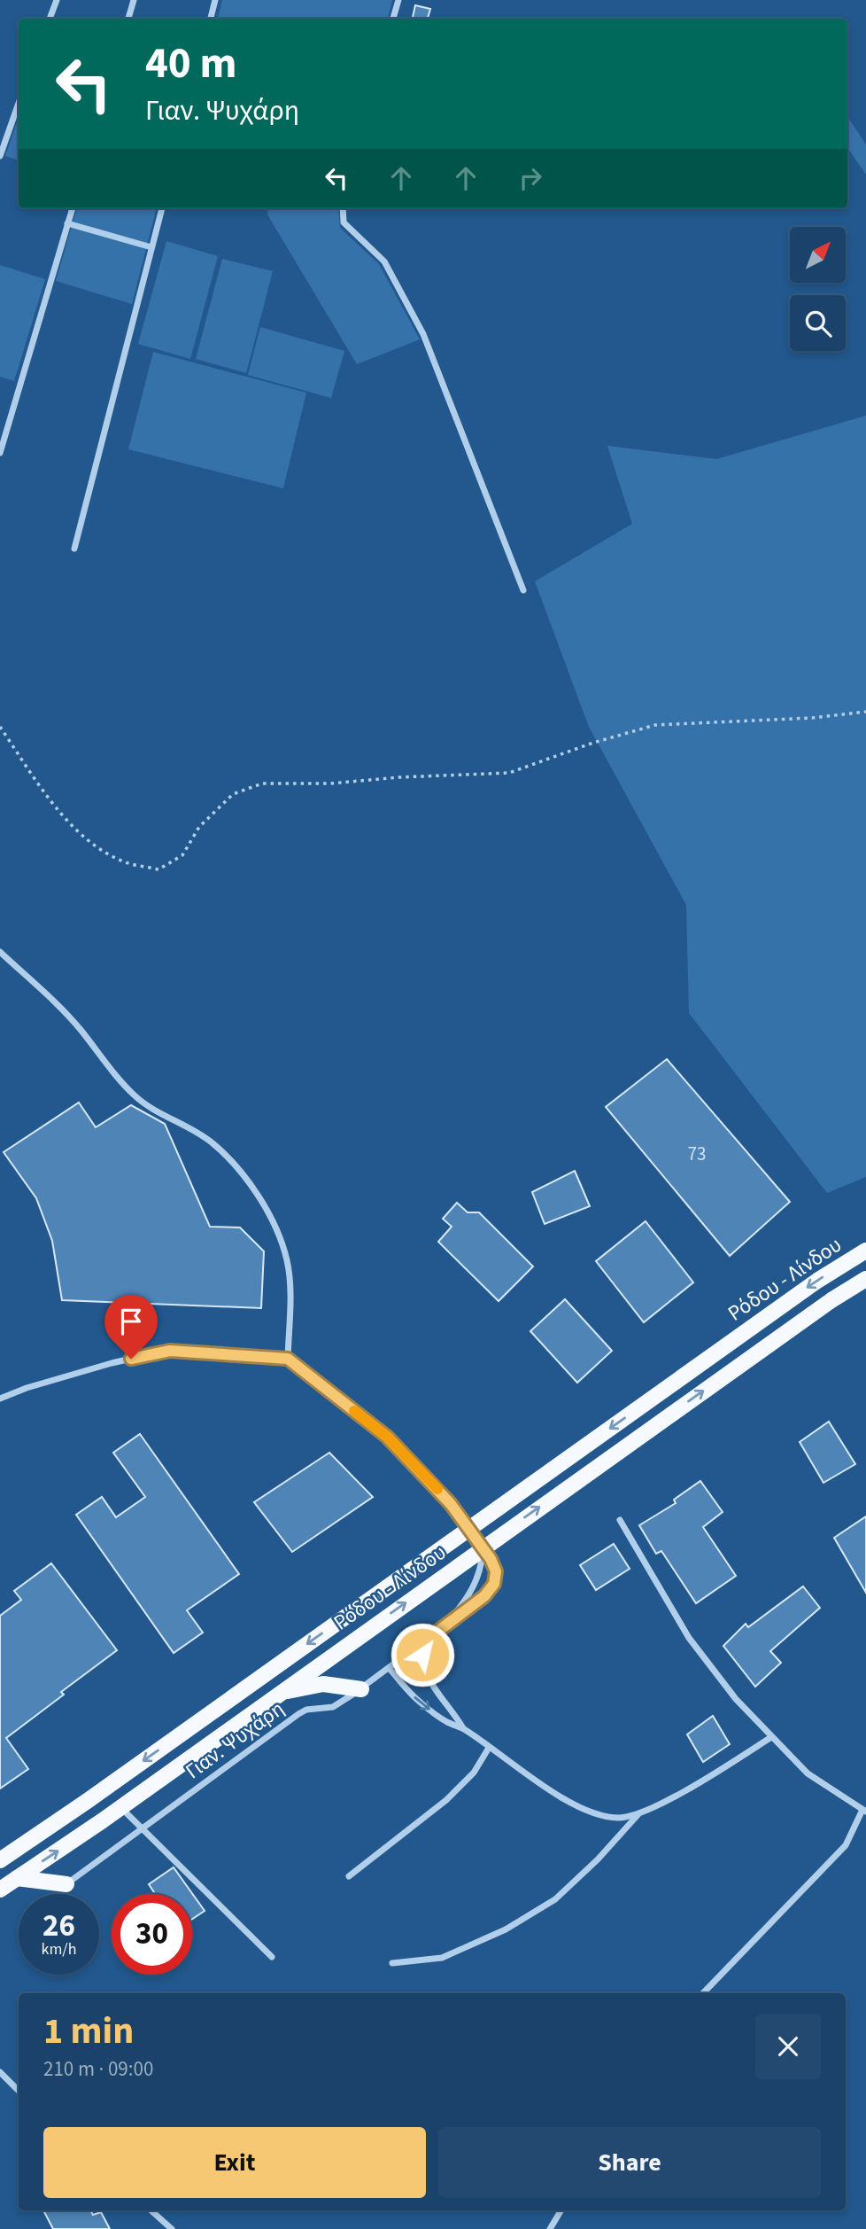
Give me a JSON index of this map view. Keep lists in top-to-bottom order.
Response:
{
  "streets": {
    "main road": ["Ρόδου - Λίνδου"],
    "street": ["Γιαν. Ψυχάρη"]
  },
  "crossings": [
    ["Ρόδου - Λίνδου", "Γιαν. Ψυχάρη"]
  ],
  "house_numbers": ["73"],
  "north": "top right",
  "page": {
    "turn": ["40 m", "Γιαν. Ψυχάρη"],
    "speed": "26 km/h",
    "limit": "30",
    "heading": ["1 min", "210 m · 09:00"],
    "buttons": ["Exit", "Share"]
  }
}
